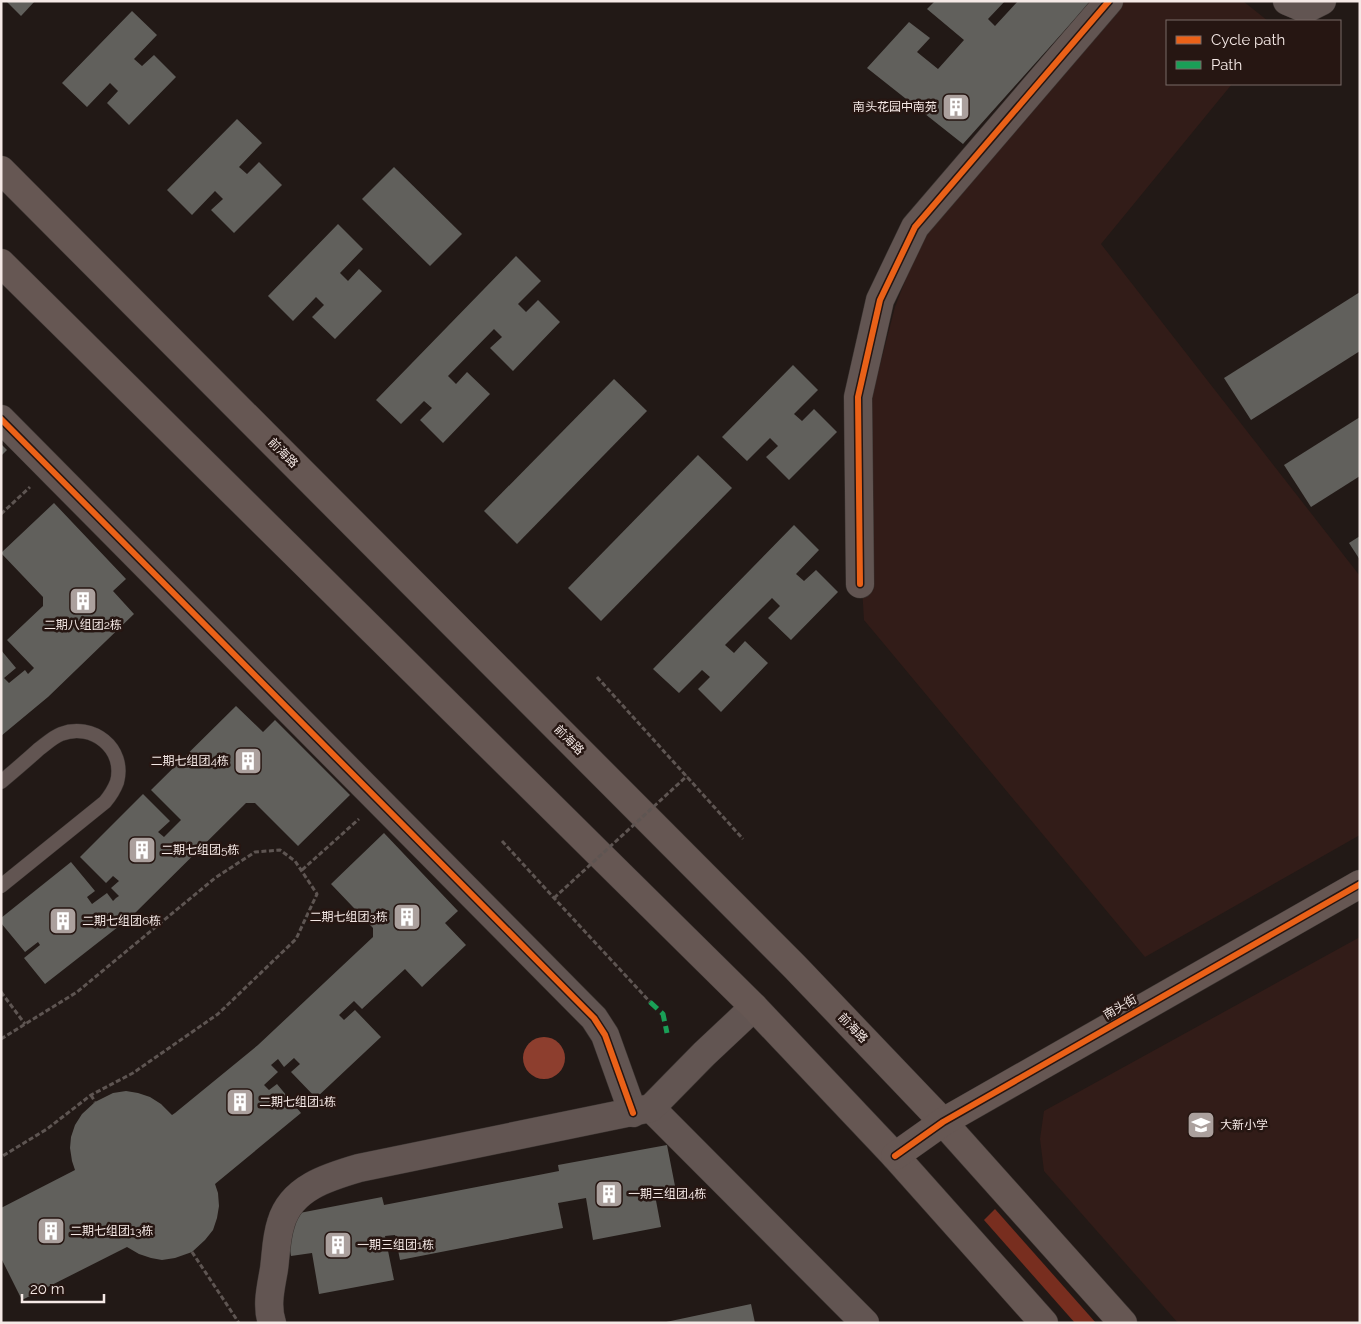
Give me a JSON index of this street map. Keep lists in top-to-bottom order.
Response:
{
  "streets": {
    "main road": ["前海路", "南头街"]
  },
  "crossings": [
    ["前海路", "南头街"]
  ],
  "places": {
    "building": [
      "南头花园中南苑",
      "二期八组团2栋",
      "二期七组团4栋",
      "二期七组团5栋",
      "二期七组团3栋",
      "二期七组团6栋",
      "二期七组团1栋",
      "一期三组团4栋",
      "二期七组团13栋",
      "一期三组团1栋"
    ],
    "school or university": ["大新小学"]
  },
  "legend": ["Cycle path", "Path"],
  "scale_bar": "20 m"
}
